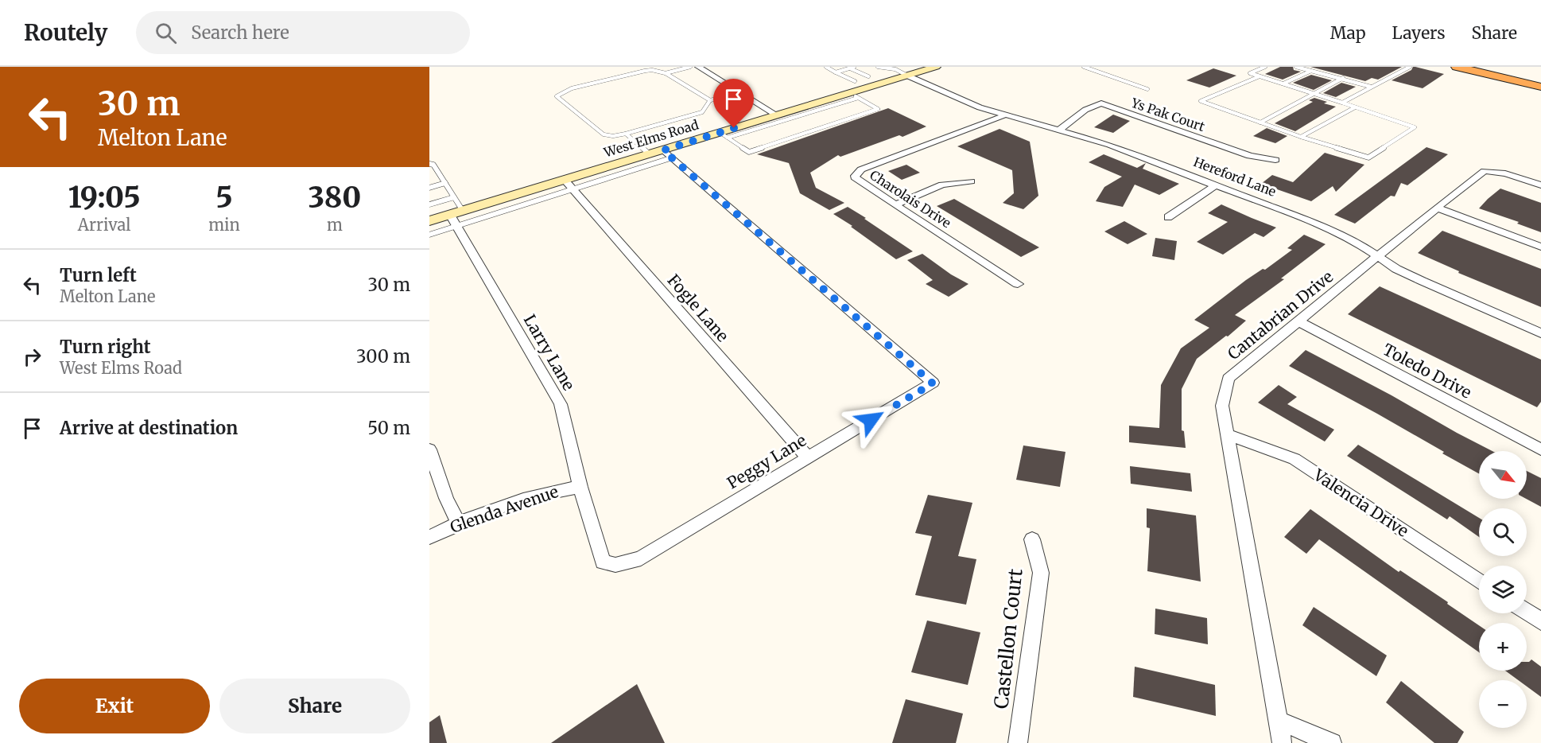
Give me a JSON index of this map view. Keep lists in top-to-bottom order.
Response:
{
  "streets": {
    "main road": ["West Elms Road"],
    "street": [
      "Ys Pak Court",
      "Hereford Lane",
      "Charolais Drive",
      "Fogle Lane",
      "Cantabrian Drive",
      "Larry Lane",
      "Toledo Drive",
      "Peggy Lane",
      "Valencia Drive",
      "Glenda Avenue",
      "Castellon Court"
    ]
  },
  "crossings": [
    ["Ys Pak Court", "Hereford Lane"],
    ["West Elms Road", "Hereford Lane"],
    ["West Elms Road", "Fogle Lane"],
    ["West Elms Road", "Larry Lane"],
    ["West Elms Road", "Peggy Lane"],
    ["Hereford Lane", "Charolais Drive"],
    ["Hereford Lane", "Cantabrian Drive"],
    ["Fogle Lane", "Peggy Lane"],
    ["Cantabrian Drive", "Toledo Drive"],
    ["Cantabrian Drive", "Valencia Drive"],
    ["Larry Lane", "Peggy Lane"],
    ["Larry Lane", "Glenda Avenue"]
  ],
  "north": "bottom right",
  "page": {
    "header": "Routely",
    "search": "Search here",
    "nav": ["Map", "Layers", "Share"],
    "turn": ["30 m", "Melton Lane"],
    "eta": [
      "19:05",
      "Arrival",
      "5",
      "min",
      "380",
      "m"
    ],
    "list": [
      {
        "name": "Turn left",
        "note": "Melton Lane",
        "value": "30 m"
      },
      {
        "name": "Turn right",
        "note": "West Elms Road",
        "value": "300 m"
      },
      {
        "name": "Arrive at destination",
        "value": "50 m"
      }
    ],
    "map_buttons": ["+", "−"],
    "buttons": ["Exit", "Share"]
  }
}
